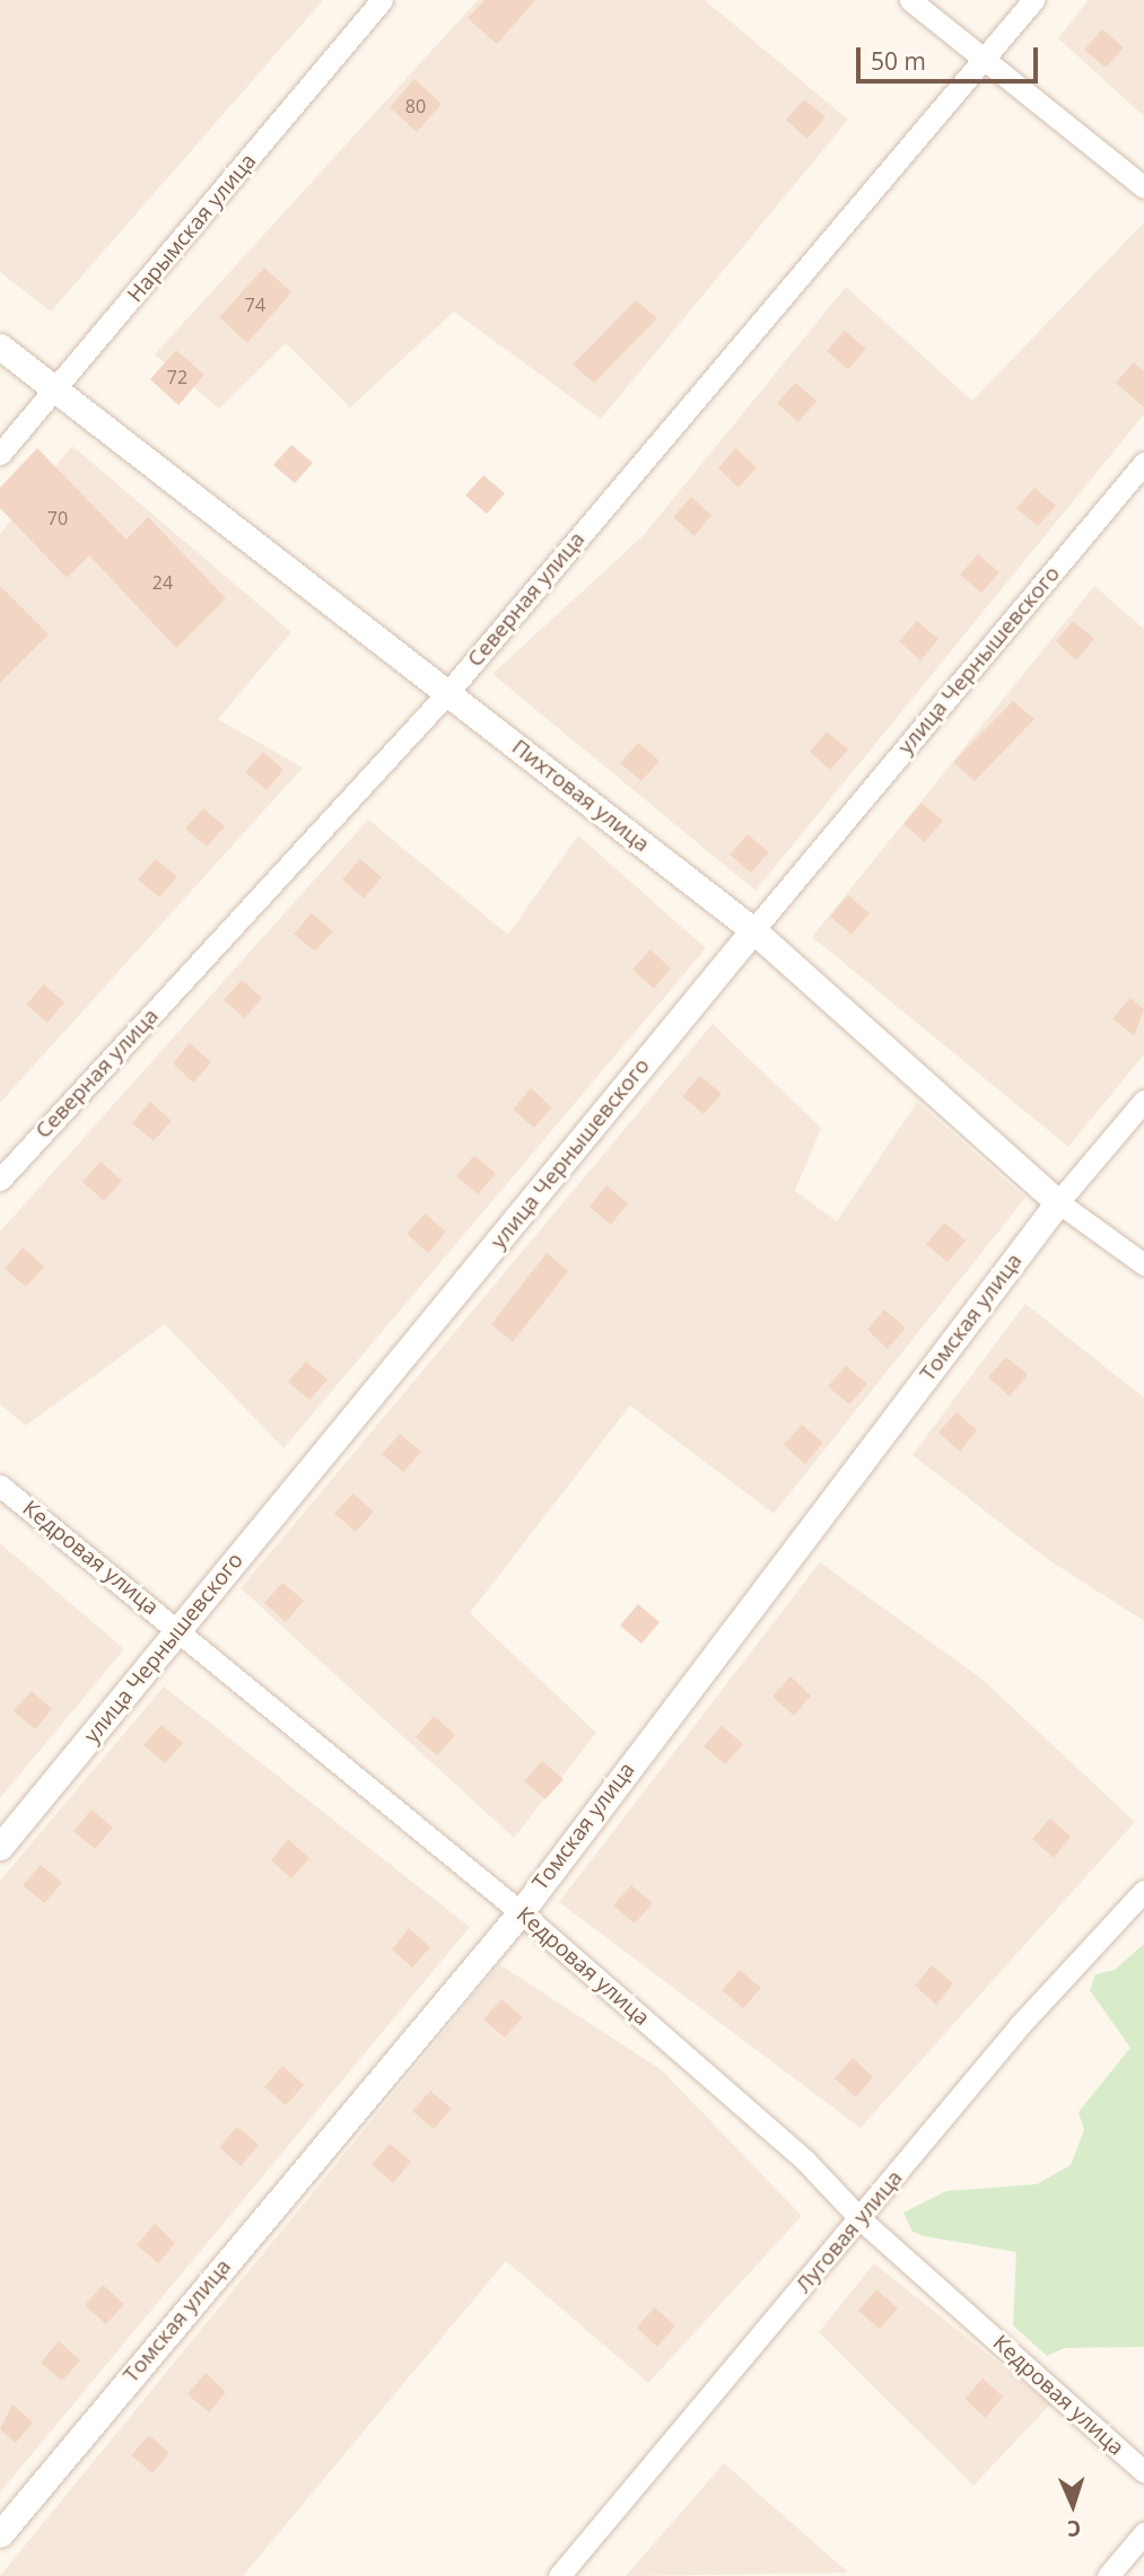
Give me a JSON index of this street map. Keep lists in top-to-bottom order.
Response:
{
  "streets": {
    "street": [
      "Нарымская улица",
      "Северная улица",
      "улица Чернышевского",
      "Пихтовая улица",
      "Томская улица",
      "Кедровая улица",
      "Луговая улица"
    ]
  },
  "crossings": [
    ["Нарымская улица", "Пихтовая улица"],
    ["Северная улица", "Пихтовая улица"],
    ["улица Чернышевского", "Пихтовая улица"],
    ["улица Чернышевского", "Кедровая улица"],
    ["Пихтовая улица", "Томская улица"],
    ["Томская улица", "Кедровая улица"],
    ["Кедровая улица", "Луговая улица"]
  ],
  "house_numbers": [
    "80",
    "74",
    "72",
    "70",
    "24"
  ],
  "scale_bar": "50 m",
  "north": "bottom"
}
